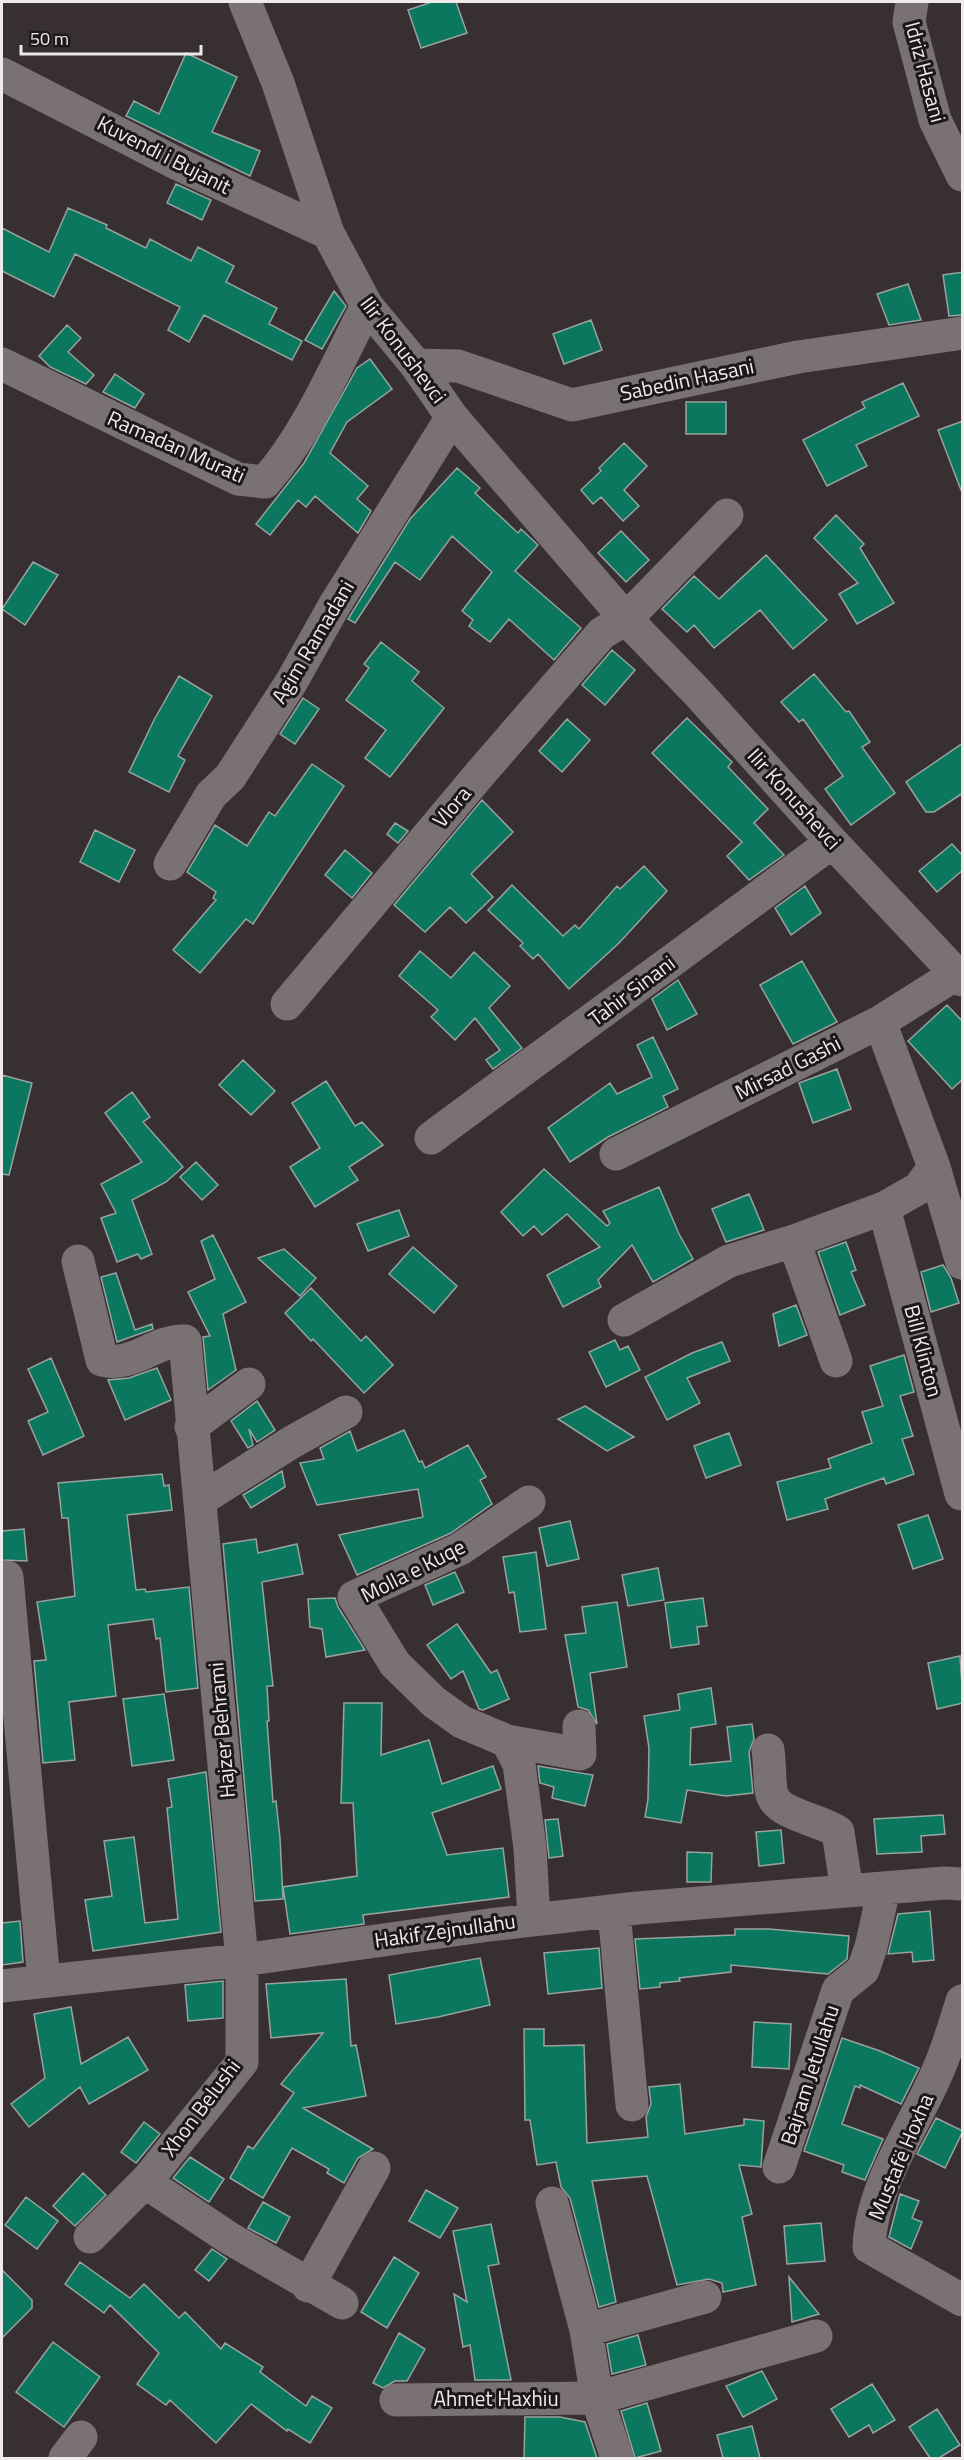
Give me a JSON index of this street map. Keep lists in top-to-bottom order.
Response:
{
  "streets": {
    "street": [
      "Idriz Hasani",
      "Kuvendi i Bujanit",
      "Ilir Konushevci",
      "Sabedin Hasani",
      "Ramadan Murati",
      "Agim Ramadani",
      "Vlora",
      "Tahir Sinani",
      "Mirsad Gashi",
      "Bill Klinton",
      "Molla e Kuqe",
      "Hajzer Behrami",
      "Hakif Zejnullahu",
      "Bajram Jetullahu",
      "Xhon Belushi",
      "Mustafë Hoxha",
      "Ahmet Haxhiu"
    ]
  },
  "crossings": [
    ["Kuvendi i Bujanit", "Ilir Konushevci"],
    ["Ilir Konushevci", "Sabedin Hasani"],
    ["Ilir Konushevci", "Ramadan Murati"],
    ["Ilir Konushevci", "Agim Ramadani"],
    ["Ilir Konushevci", "Vlora"],
    ["Ilir Konushevci", "Tahir Sinani"],
    ["Ilir Konushevci", "Mirsad Gashi"],
    ["Hajzer Behrami", "Hakif Zejnullahu"],
    ["Hajzer Behrami", "Xhon Belushi"],
    ["Hakif Zejnullahu", "Bajram Jetullahu"],
    ["Hakif Zejnullahu", "Xhon Belushi"]
  ],
  "scale_bar": "50 m"
}
